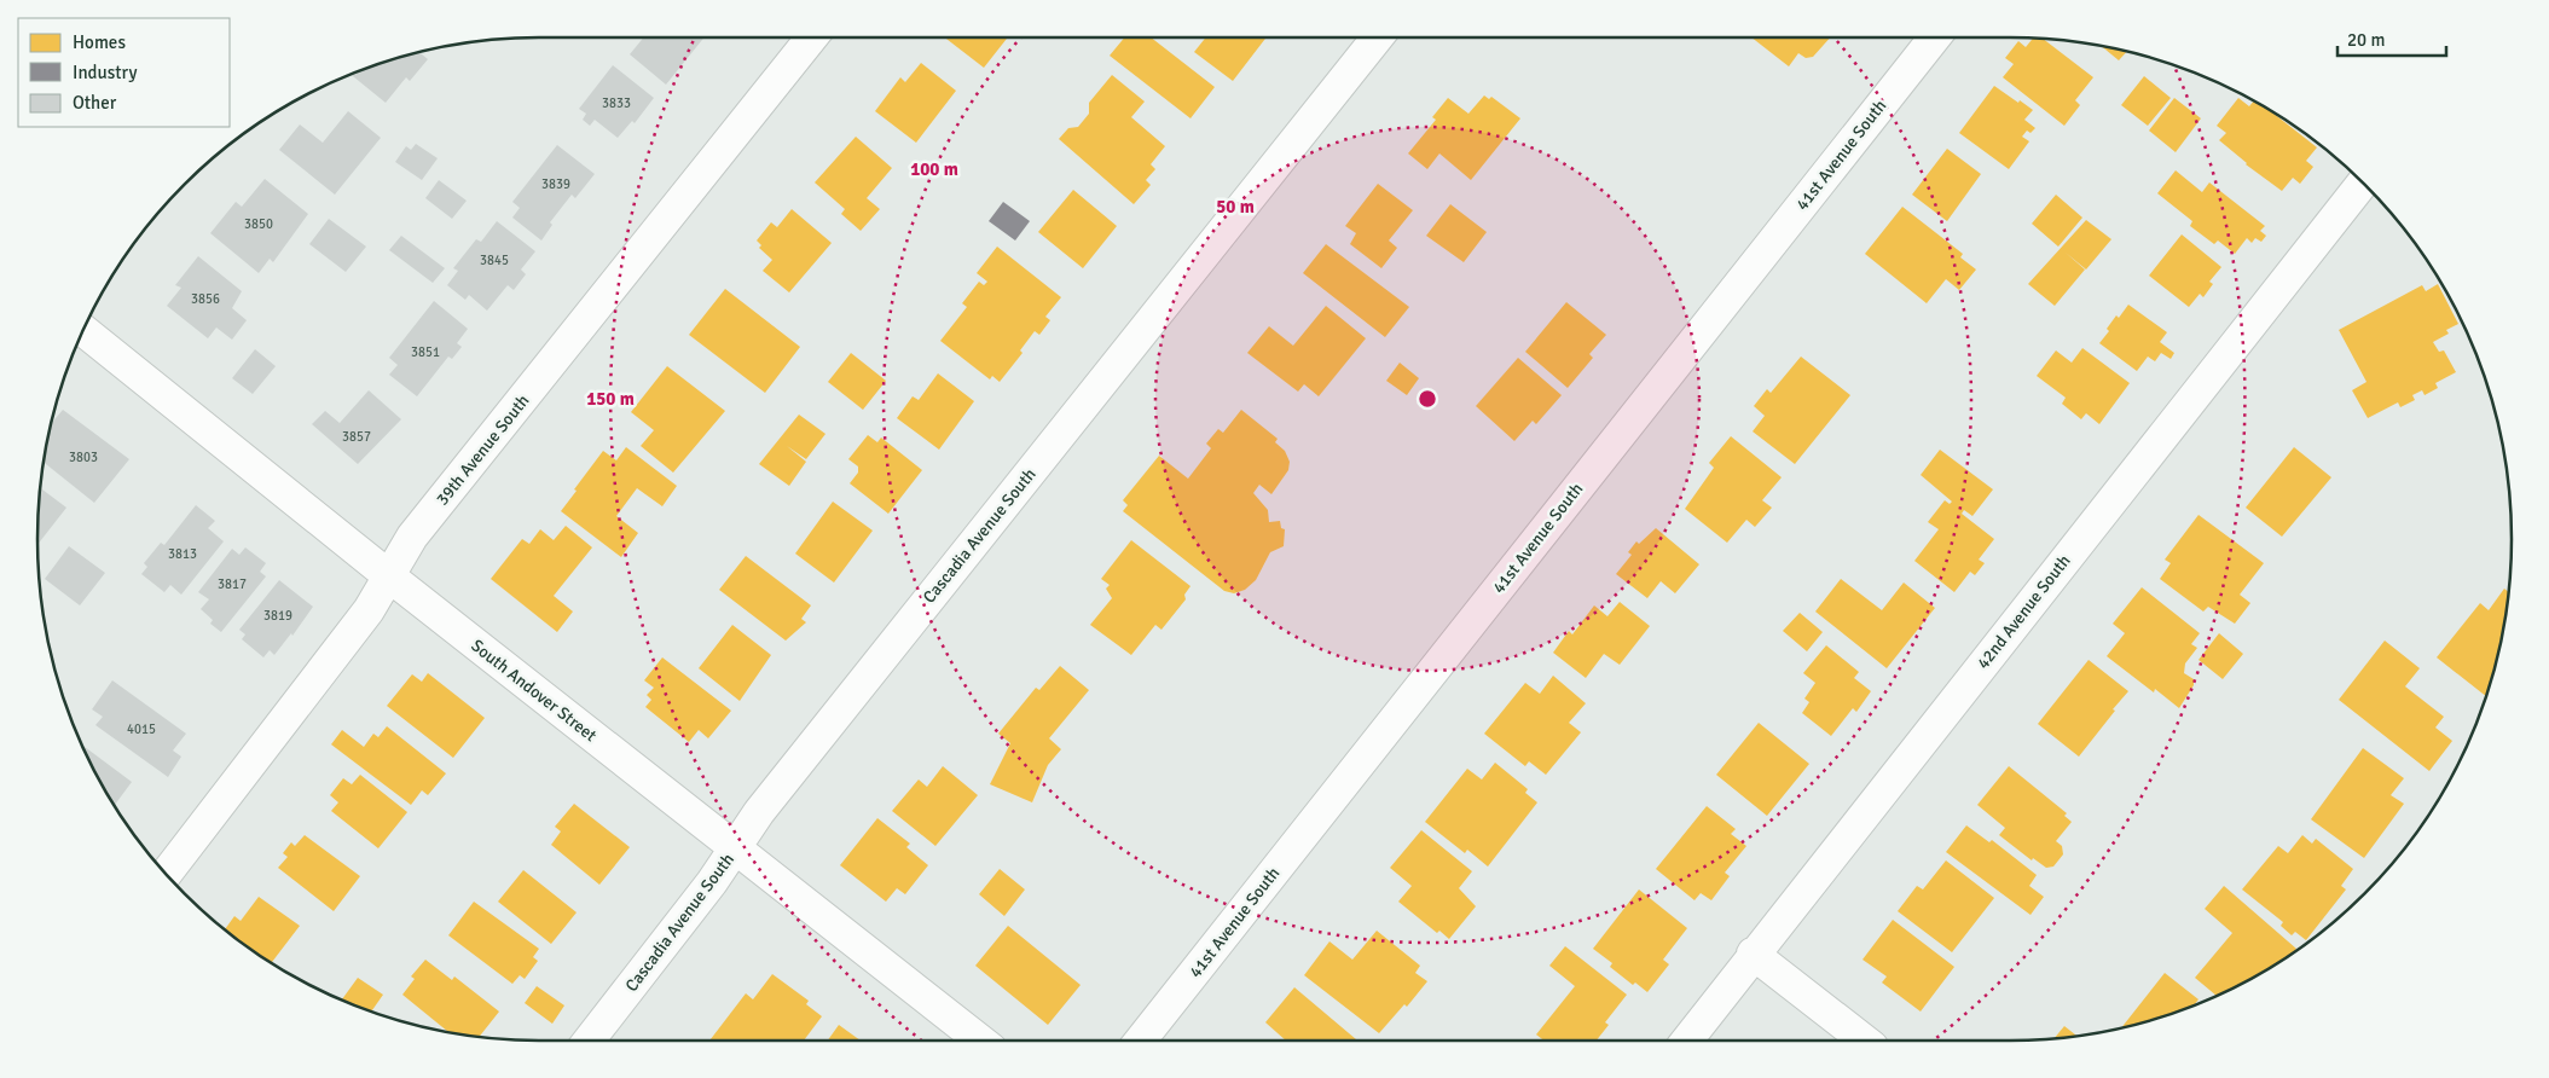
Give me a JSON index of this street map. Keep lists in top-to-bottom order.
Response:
{
  "streets": {
    "street": [
      "41st Avenue South",
      "39th Avenue South",
      "Cascadia Avenue South",
      "42nd Avenue South",
      "South Andover Street"
    ]
  },
  "crossings": [
    ["39th Avenue South", "South Andover Street"],
    ["Cascadia Avenue South", "South Andover Street"]
  ],
  "house_numbers": [
    "3833",
    "3839",
    "3850",
    "3845",
    "3856",
    "3851",
    "3857",
    "3803",
    "3813",
    "3817",
    "3819",
    "4015"
  ],
  "legend": ["Homes", "Industry", "Other"],
  "scale_bar": "20 m",
  "rings": ["100 m", "50 m", "150 m"]
}
